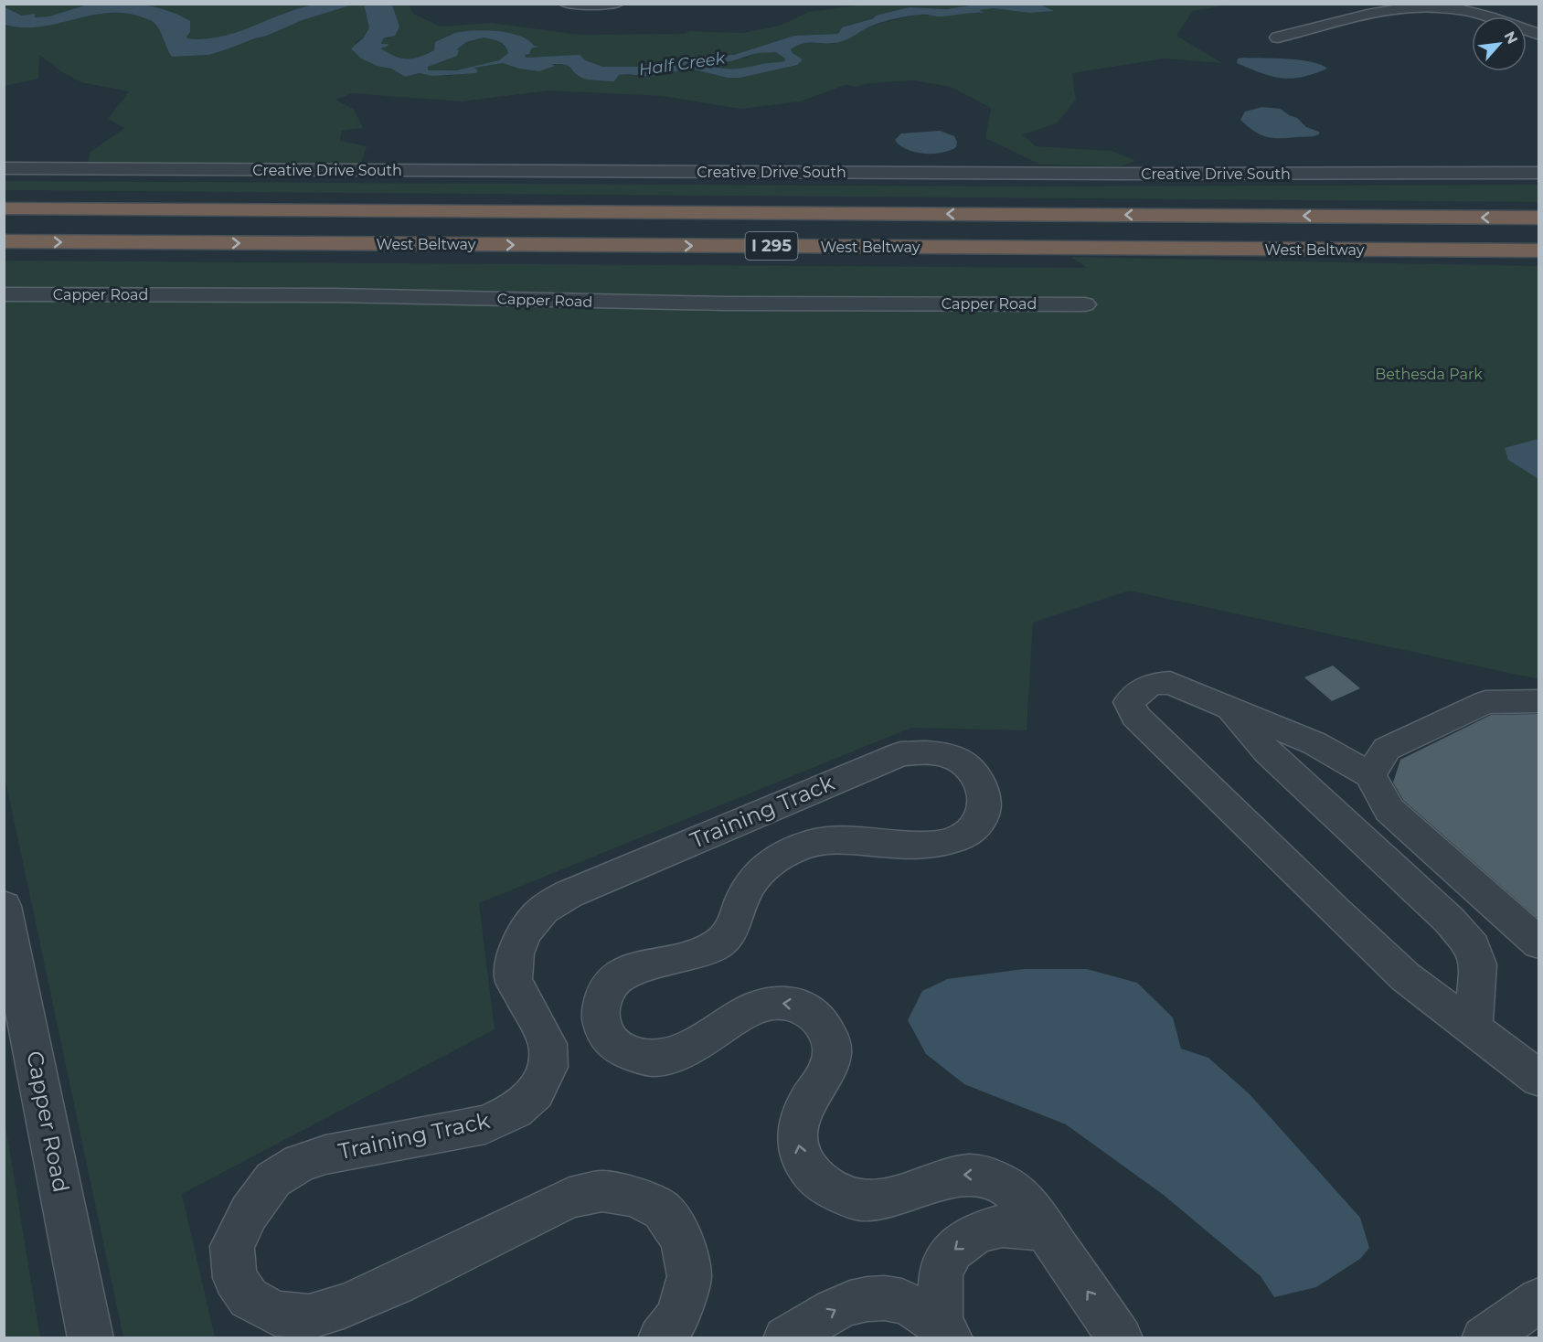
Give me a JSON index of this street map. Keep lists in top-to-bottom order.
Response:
{
  "streets": {
    "highway": ["West Beltway", "I 295"],
    "street": ["Creative Drive South", "Capper Road", "Training Track"]
  },
  "water": ["Half Creek"],
  "parks": ["Bethesda Park"],
  "north": "top right"
}
